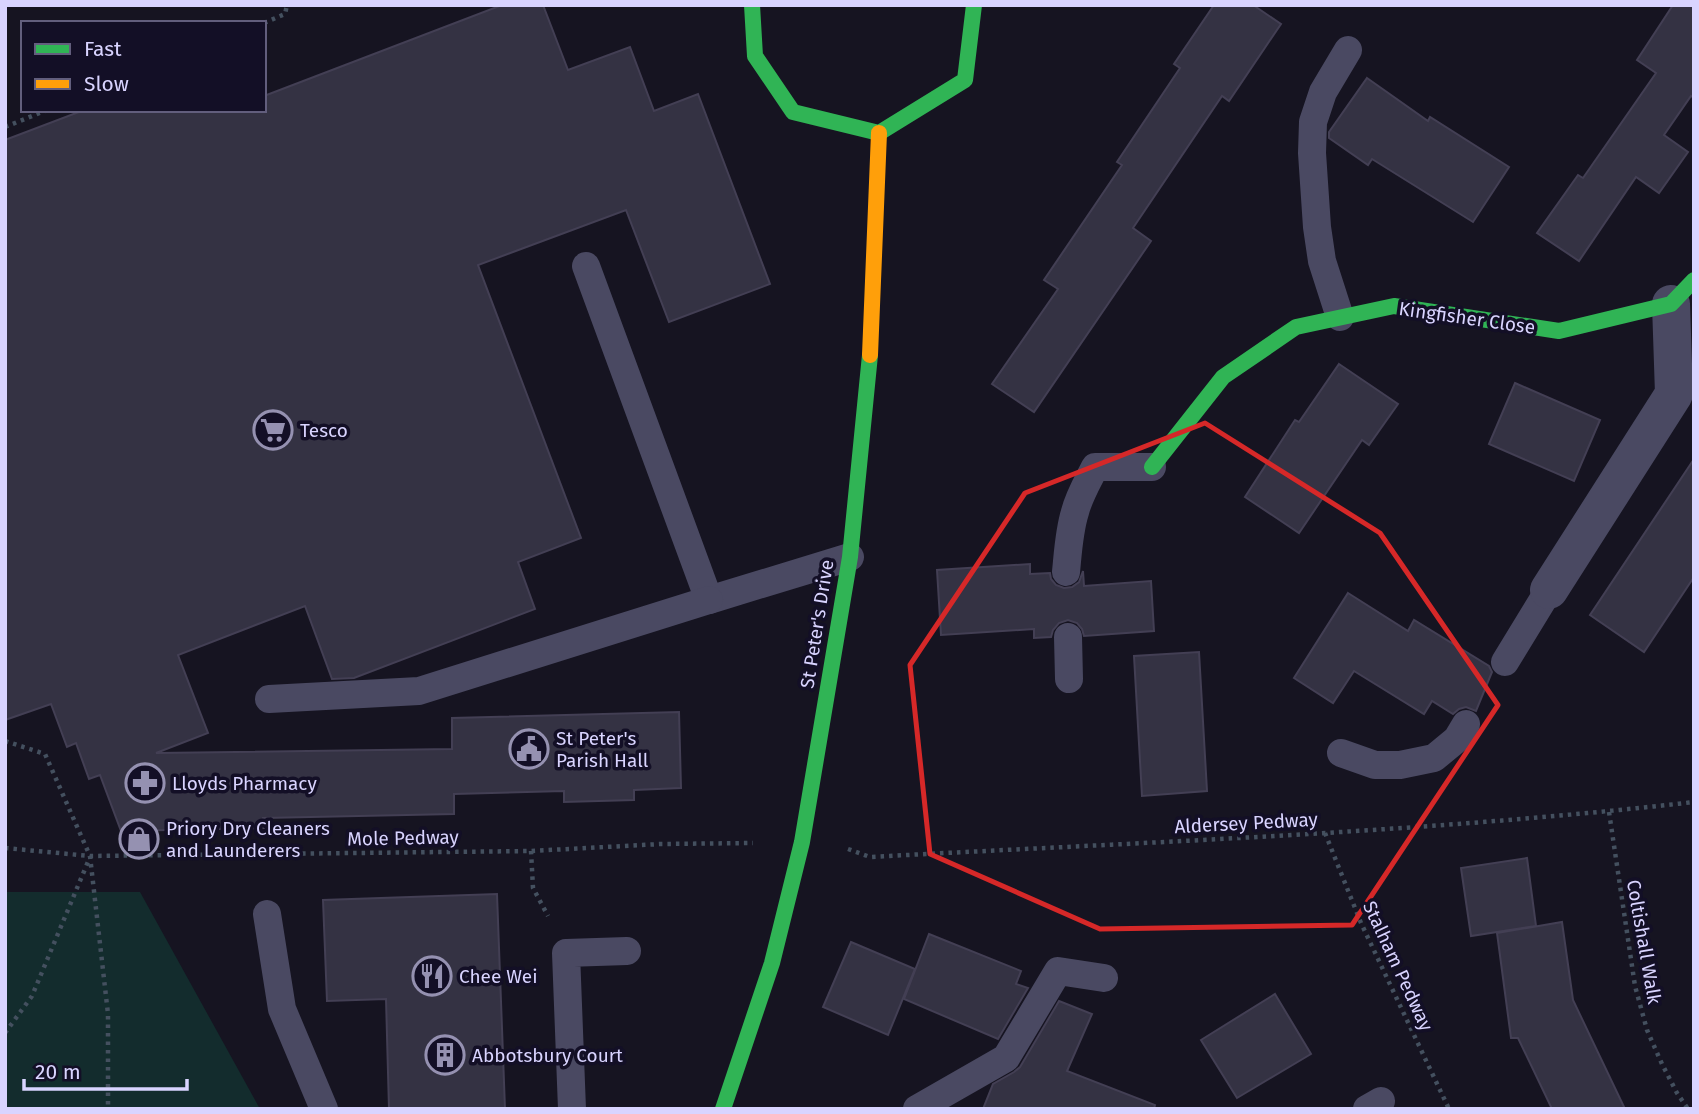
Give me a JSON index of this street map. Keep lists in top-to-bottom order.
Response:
{
  "streets": {
    "street": ["Kingfisher Close", "St Peter's Drive"],
    "path": [
      "Aldersey Pedway",
      "Mole Pedway",
      "Coltishall Walk",
      "Stalham Pedway"
    ]
  },
  "crossings": [
    ["St Peter's Drive", "Aldersey Pedway"],
    ["St Peter's Drive", "Mole Pedway"],
    ["Aldersey Pedway", "Mole Pedway"],
    ["Aldersey Pedway", "Coltishall Walk"],
    ["Aldersey Pedway", "Stalham Pedway"]
  ],
  "places": {
    "supermarket": ["Tesco"],
    "public building": ["St Peter's Parish Hall"],
    "pharmacy": ["Lloyds Pharmacy"],
    "shop": ["Priory Dry Cleaners and Launderers"],
    "restaurant": ["Chee Wei"],
    "building": ["Abbotsbury Court"]
  },
  "legend": ["Fast", "Slow"],
  "scale_bar": "20 m"
}
